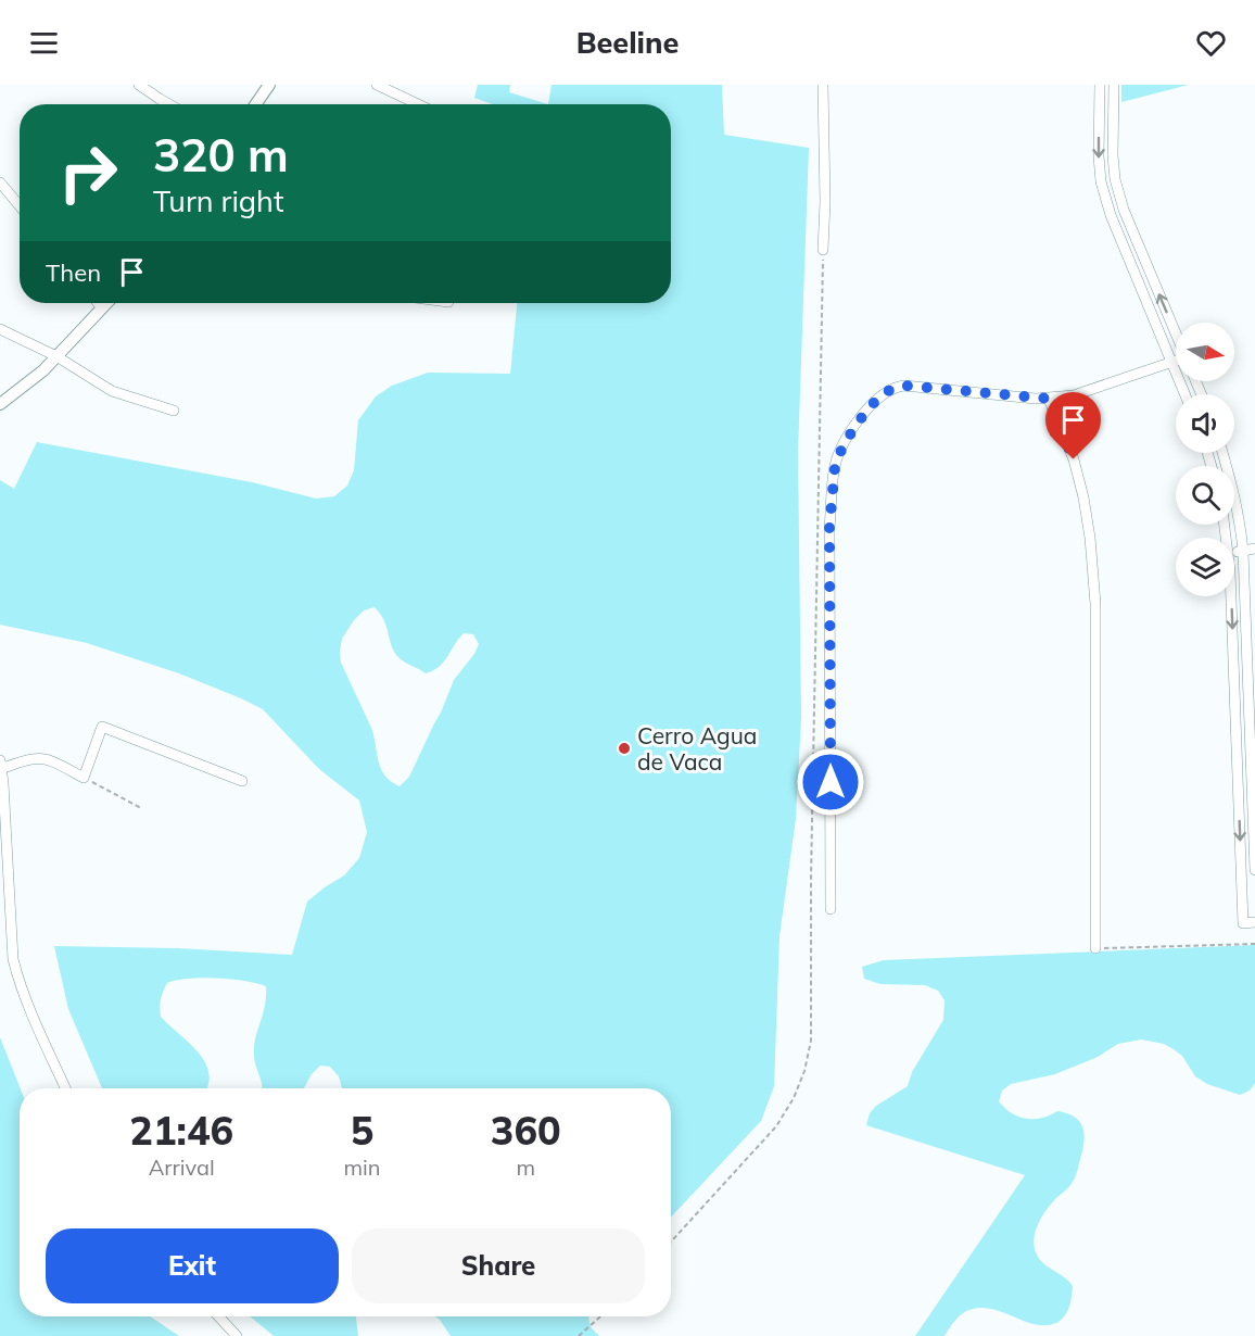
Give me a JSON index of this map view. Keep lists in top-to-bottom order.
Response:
{
  "places": ["Cerro Agua de Vaca"],
  "north": "right",
  "page": {
    "header": "Beeline",
    "turn": ["320 m", "Turn right"],
    "then": "Then",
    "eta": [
      "21:46",
      "Arrival",
      "5",
      "min",
      "360",
      "m"
    ],
    "buttons": ["Exit", "Share"]
  }
}
